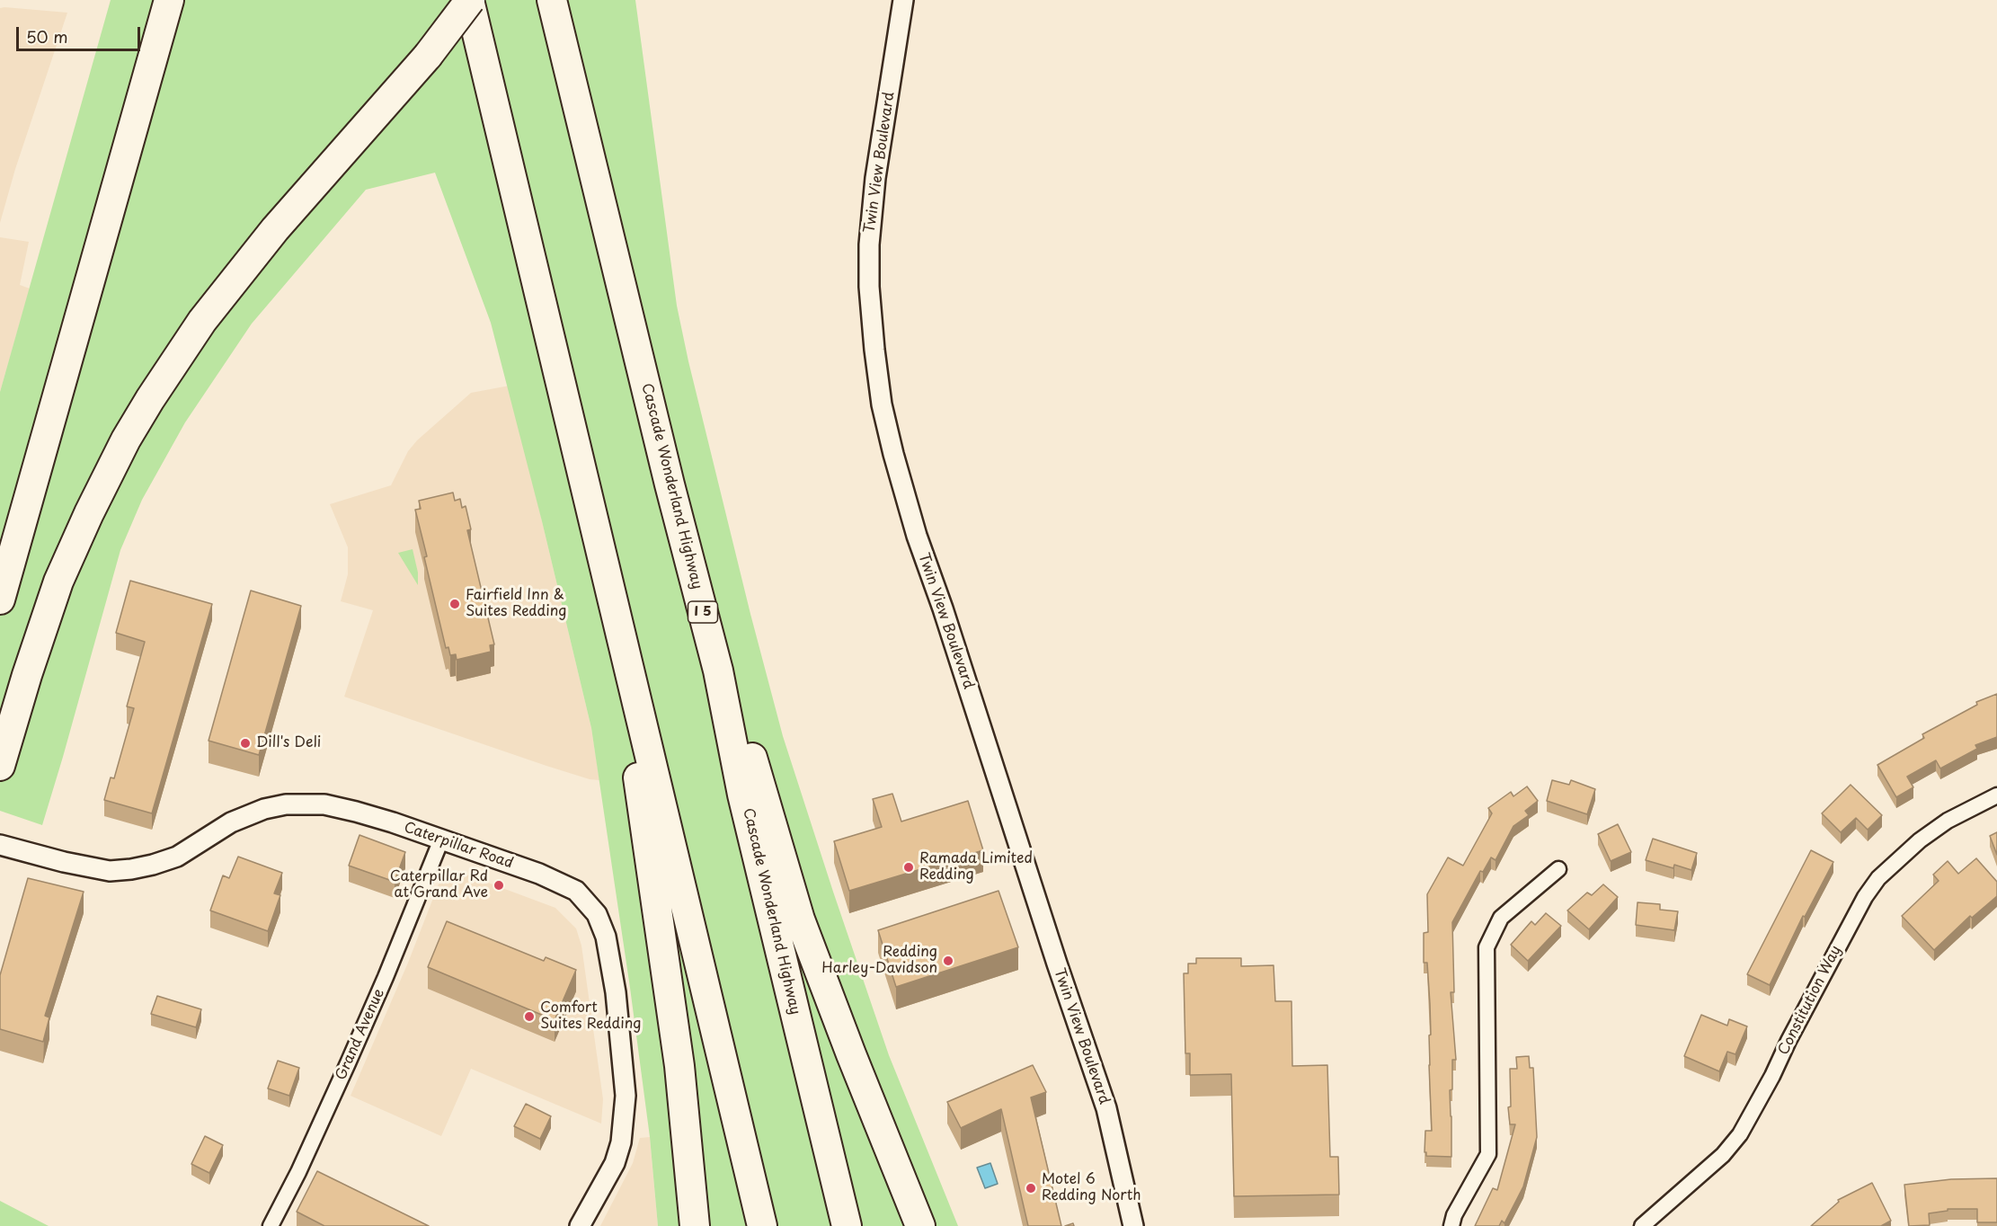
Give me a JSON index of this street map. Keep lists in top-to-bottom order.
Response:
{
  "streets": {
    "highway": ["Cascade Wonderland Highway", "I 5"],
    "street": [
      "Twin View Boulevard",
      "Caterpillar Road",
      "Constitution Way",
      "Grand Avenue"
    ]
  },
  "crossings": [
    ["Caterpillar Road", "Grand Avenue"]
  ],
  "places": [
    "Fairfield Inn & Suites Redding",
    "Dill's Deli",
    "Ramada Limited Redding",
    "Caterpillar Rd at Grand Ave",
    "Redding Harley-Davidson",
    "Comfort Suites Redding",
    "Motel 6 Redding North"
  ],
  "scale_bar": "50 m"
}
